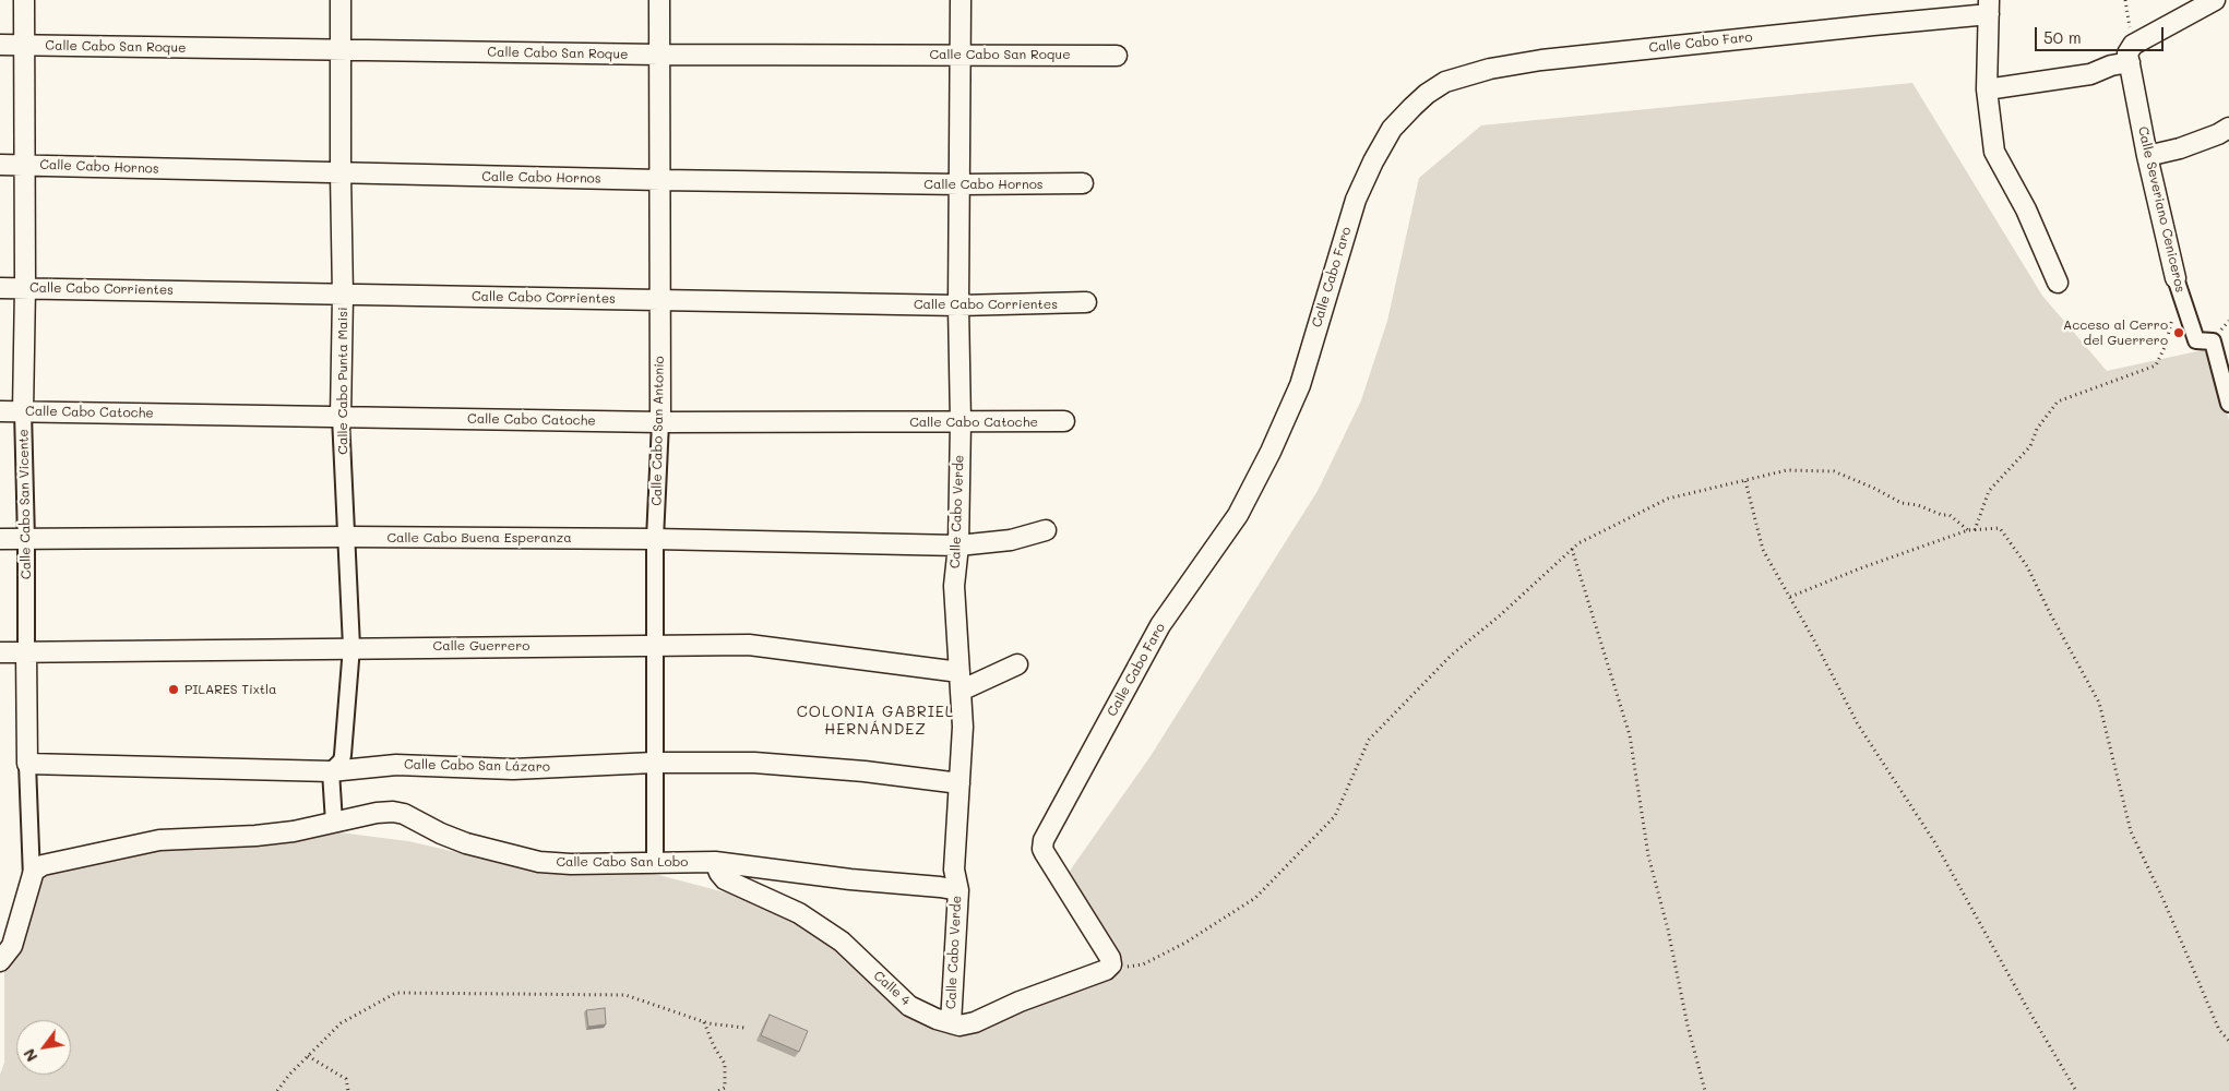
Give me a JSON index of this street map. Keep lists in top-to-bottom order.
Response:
{
  "streets": {
    "street": [
      "Calle Cabo Faro",
      "Calle Cabo San Roque",
      "Calle Cabo Hornos",
      "Calle Severiano Ceniceros",
      "Calle Cabo Corrientes",
      "Calle Cabo Punta Maisi",
      "Calle Cabo Catoche",
      "Calle Cabo San Antonio",
      "Calle Cabo San Vicente",
      "Calle Cabo Verde",
      "Calle Cabo Buena Esperanza",
      "Calle Guerrero",
      "Calle Cabo San Lázaro",
      "Calle Cabo San Lobo",
      "Calle 4"
    ]
  },
  "crossings": [
    ["Calle Cabo Faro", "Calle 4"],
    ["Calle Cabo San Roque", "Calle Cabo Punta Maisi"],
    ["Calle Cabo San Roque", "Calle Cabo San Antonio"],
    ["Calle Cabo San Roque", "Calle Cabo San Vicente"],
    ["Calle Cabo San Roque", "Calle Cabo Verde"],
    ["Calle Cabo Hornos", "Calle Cabo Punta Maisi"],
    ["Calle Cabo Hornos", "Calle Cabo San Antonio"],
    ["Calle Cabo Hornos", "Calle Cabo San Vicente"],
    ["Calle Cabo Hornos", "Calle Cabo Verde"],
    ["Calle Cabo Corrientes", "Calle Cabo Punta Maisi"],
    ["Calle Cabo Corrientes", "Calle Cabo San Antonio"],
    ["Calle Cabo Corrientes", "Calle Cabo San Vicente"],
    ["Calle Cabo Corrientes", "Calle Cabo Verde"],
    ["Calle Cabo Punta Maisi", "Calle Cabo Catoche"],
    ["Calle Cabo Punta Maisi", "Calle Cabo Buena Esperanza"],
    ["Calle Cabo Punta Maisi", "Calle Guerrero"],
    ["Calle Cabo Punta Maisi", "Calle Cabo San Lázaro"],
    ["Calle Cabo Catoche", "Calle Cabo San Antonio"],
    ["Calle Cabo Catoche", "Calle Cabo San Vicente"],
    ["Calle Cabo Catoche", "Calle Cabo Verde"],
    ["Calle Cabo San Antonio", "Calle Cabo Buena Esperanza"],
    ["Calle Cabo San Antonio", "Calle Guerrero"],
    ["Calle Cabo San Antonio", "Calle Cabo San Lázaro"],
    ["Calle Cabo San Antonio", "Calle Cabo San Lobo"],
    ["Calle Cabo San Vicente", "Calle Cabo Buena Esperanza"],
    ["Calle Cabo San Vicente", "Calle Guerrero"],
    ["Calle Cabo San Vicente", "Calle Cabo San Lázaro"],
    ["Calle Cabo San Vicente", "Calle Cabo San Lobo"],
    ["Calle Cabo Verde", "Calle Cabo Buena Esperanza"],
    ["Calle Cabo Verde", "Calle Guerrero"],
    ["Calle Cabo Verde", "Calle Cabo San Lázaro"],
    ["Calle Cabo Verde", "Calle Cabo San Lobo"],
    ["Calle Cabo Verde", "Calle 4"],
    ["Calle Cabo San Lobo", "Calle 4"]
  ],
  "districts": ["COLONIA GABRIEL HERNÁNDEZ"],
  "places": ["Acceso al Cerro del Guerrero", "PILARES Tixtla"],
  "scale_bar": "50 m",
  "north": "bottom left"
}
